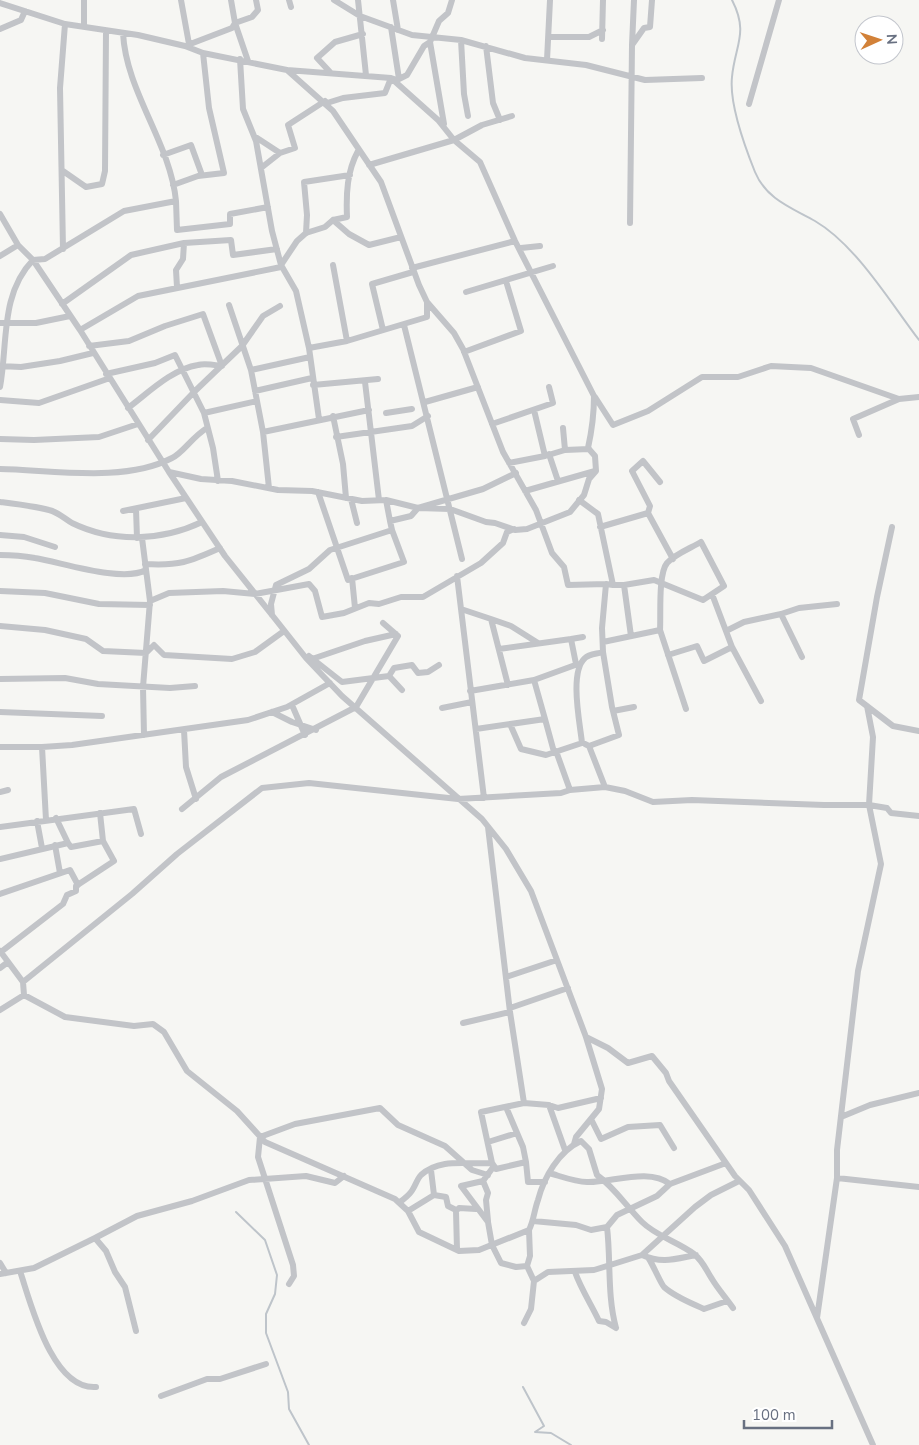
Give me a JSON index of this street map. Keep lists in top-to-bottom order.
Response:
{
  "scale_bar": "100 m",
  "north": "right"
}
